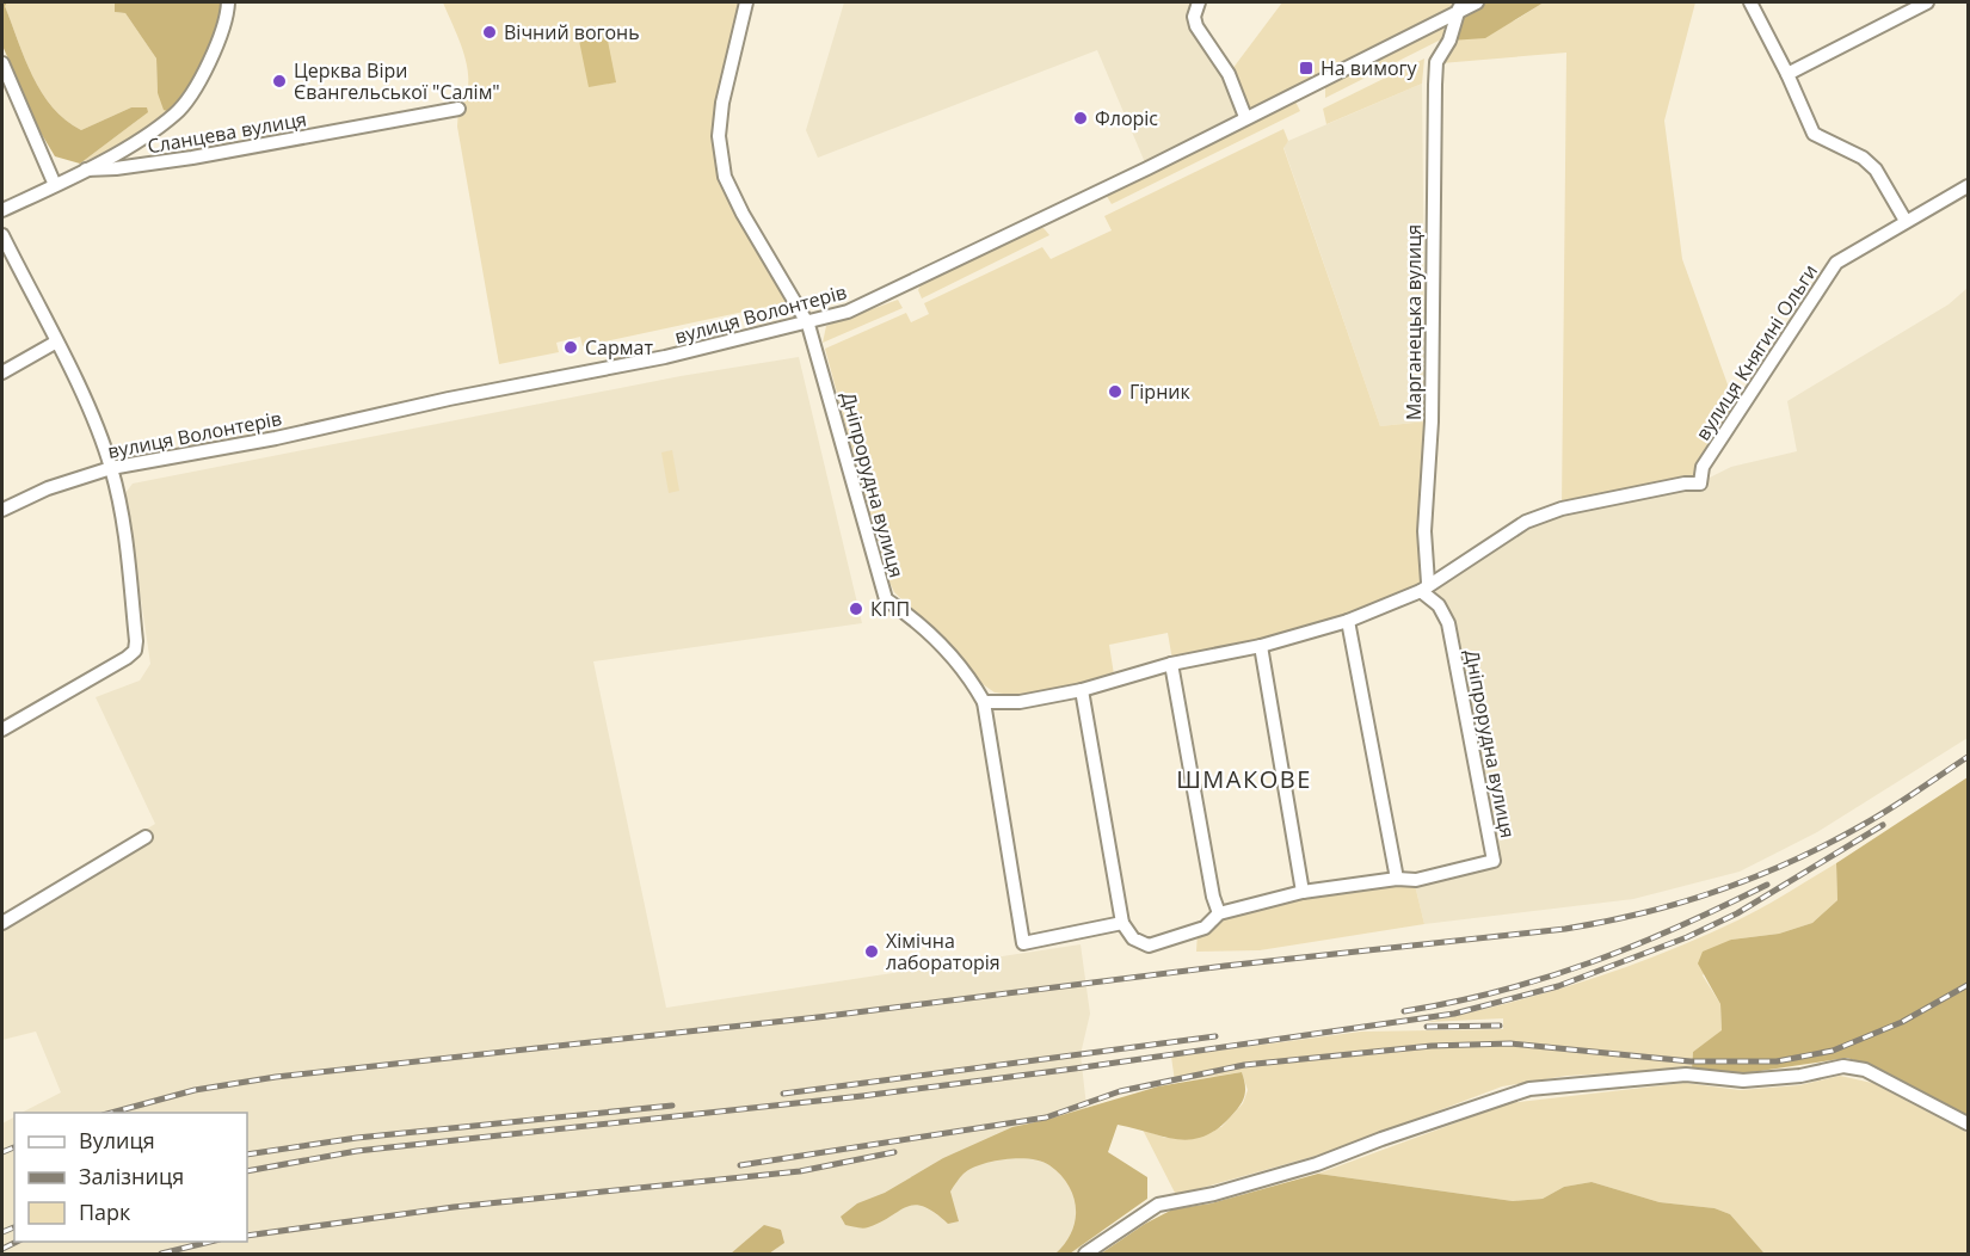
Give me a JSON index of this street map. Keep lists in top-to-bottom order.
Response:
{
  "streets": {
    "street": [
      "Сланцева вулиця",
      "вулиця Волонтерів",
      "Марганецька вулиця",
      "вулиця Княгині Ольги",
      "Дніпрорудна вулиця"
    ]
  },
  "crossings": [
    ["вулиця Волонтерів", "Марганецька вулиця"],
    ["вулиця Волонтерів", "Дніпрорудна вулиця"],
    ["Марганецька вулиця", "вулиця Княгині Ольги"],
    ["Марганецька вулиця", "Дніпрорудна вулиця"],
    ["вулиця Княгині Ольги", "Дніпрорудна вулиця"]
  ],
  "districts": ["ШМАКОВЕ"],
  "places": {
    "other": [
      "Вічний вогонь",
      "Церква Віри Євангельської \"Салім\"",
      "Флоріс",
      "Сармат",
      "Гірник",
      "КПП",
      "Хімічна лабораторія"
    ],
    "transit": ["На вимогу"]
  },
  "legend": ["Вулиця", "Залізниця", "Парк"]
}
